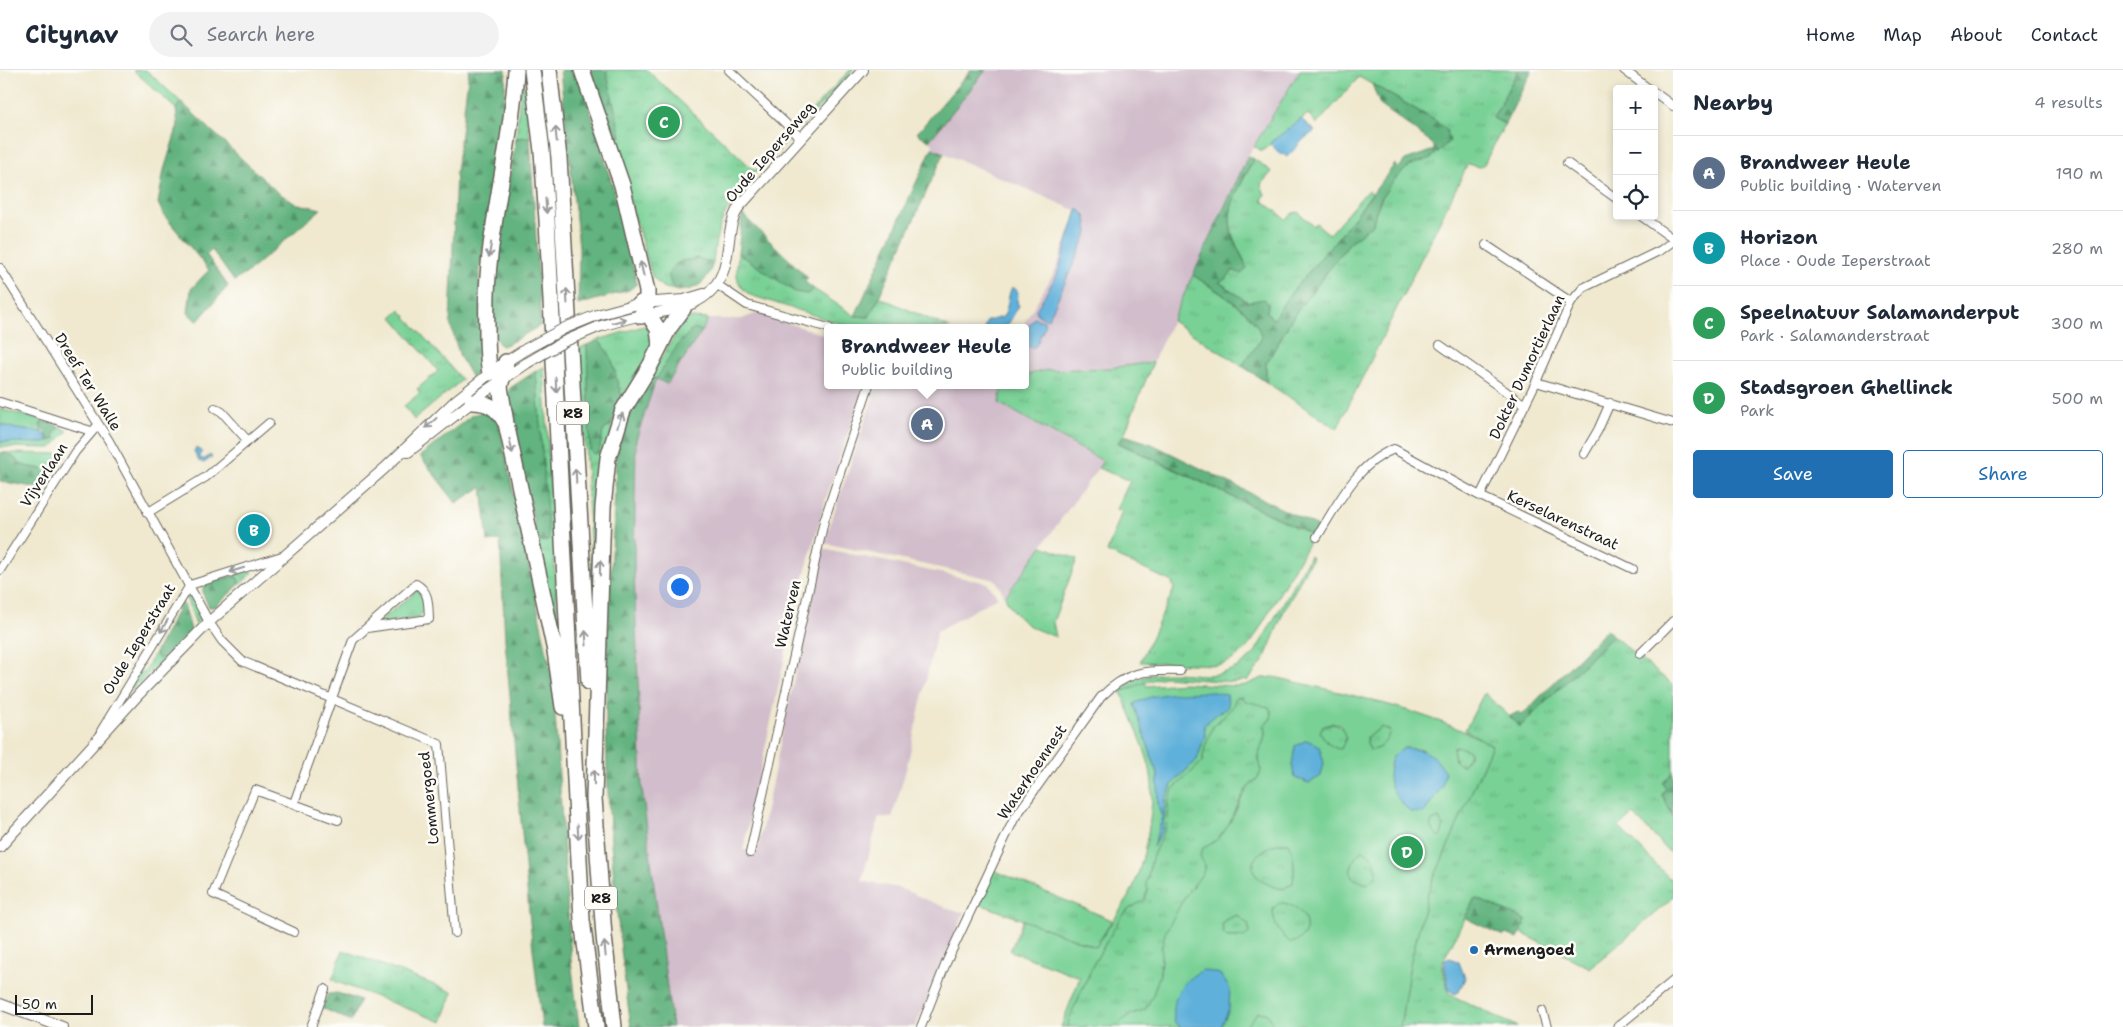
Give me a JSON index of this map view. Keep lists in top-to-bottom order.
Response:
{
  "streets": {
    "highway": ["R8"],
    "street": [
      "Oude Ieperseweg",
      "Dokter Dumortierlaan",
      "Dreef Ter Walle",
      "Vijverlaan",
      "Kerselarenstraat",
      "Waterven",
      "Oude Ieperstraat",
      "Waterhoennest",
      "Lommergoed"
    ]
  },
  "crossings": [
    ["Dokter Dumortierlaan", "Kerselarenstraat"],
    ["Dreef Ter Walle", "Vijverlaan"],
    ["Dreef Ter Walle", "Oude Ieperstraat"],
    ["Dreef Ter Walle", "Lommergoed"],
    ["Oude Ieperstraat", "Lommergoed"]
  ],
  "places": ["Armengoed"],
  "scale_bar": "50 m",
  "page": {
    "header": "Citynav",
    "search": "Search here",
    "nav": [
      "Home",
      "Map",
      "About",
      "Contact"
    ],
    "heading": ["Nearby", "4 results"],
    "map_buttons": ["+", "−"],
    "pins": [
      "C",
      "A",
      "B",
      "D"
    ],
    "list": [
      {
        "mark": "A",
        "name": "Brandweer Heule",
        "note": "Public building · Waterven",
        "value": "190 m"
      },
      {
        "mark": "B",
        "name": "Horizon",
        "note": "Place · Oude Ieperstraat",
        "value": "280 m"
      },
      {
        "mark": "C",
        "name": "Speelnatuur Salamanderput",
        "note": "Park · Salamanderstraat",
        "value": "300 m"
      },
      {
        "mark": "D",
        "name": "Stadsgroen Ghellinck",
        "note": "Park",
        "value": "500 m"
      }
    ],
    "popup": ["Brandweer Heule", "Public building"],
    "buttons": ["Save", "Share"],
    "scale": "50 m"
  }
}
